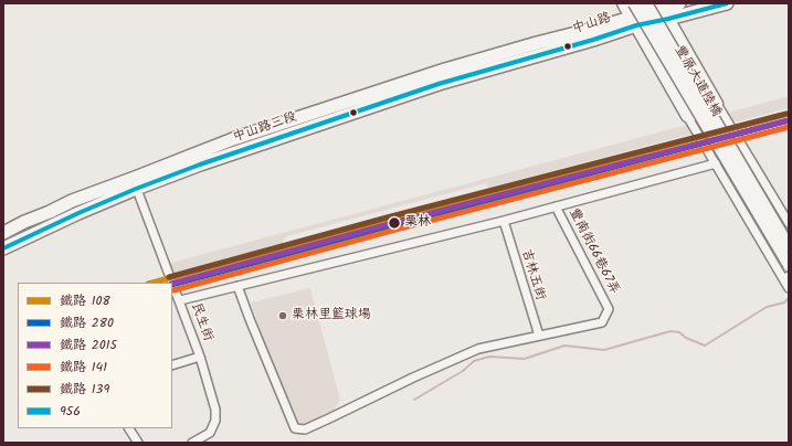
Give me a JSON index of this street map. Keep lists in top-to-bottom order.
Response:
{
  "streets": {
    "main road": ["中山路", "中山路三段"],
    "street": [
      "豐原大道陸橋",
      "豐南街66巷67弄",
      "吉林五街",
      "民生街"
    ]
  },
  "crossings": [
    ["中山路", "中山路三段"],
    ["中山路三段", "民生街"],
    ["豐南街66巷67弄", "吉林五街"]
  ],
  "places": ["栗林", "栗林里籃球場"],
  "lines": [
    "transit line 956",
    "rail line 108",
    "rail line 139",
    "rail line 280",
    "rail line 2015",
    "rail line 141"
  ],
  "legend": [
    "鐵路 108",
    "鐵路 280",
    "鐵路 2015",
    "鐵路 141",
    "鐵路 139",
    "956"
  ]
}
